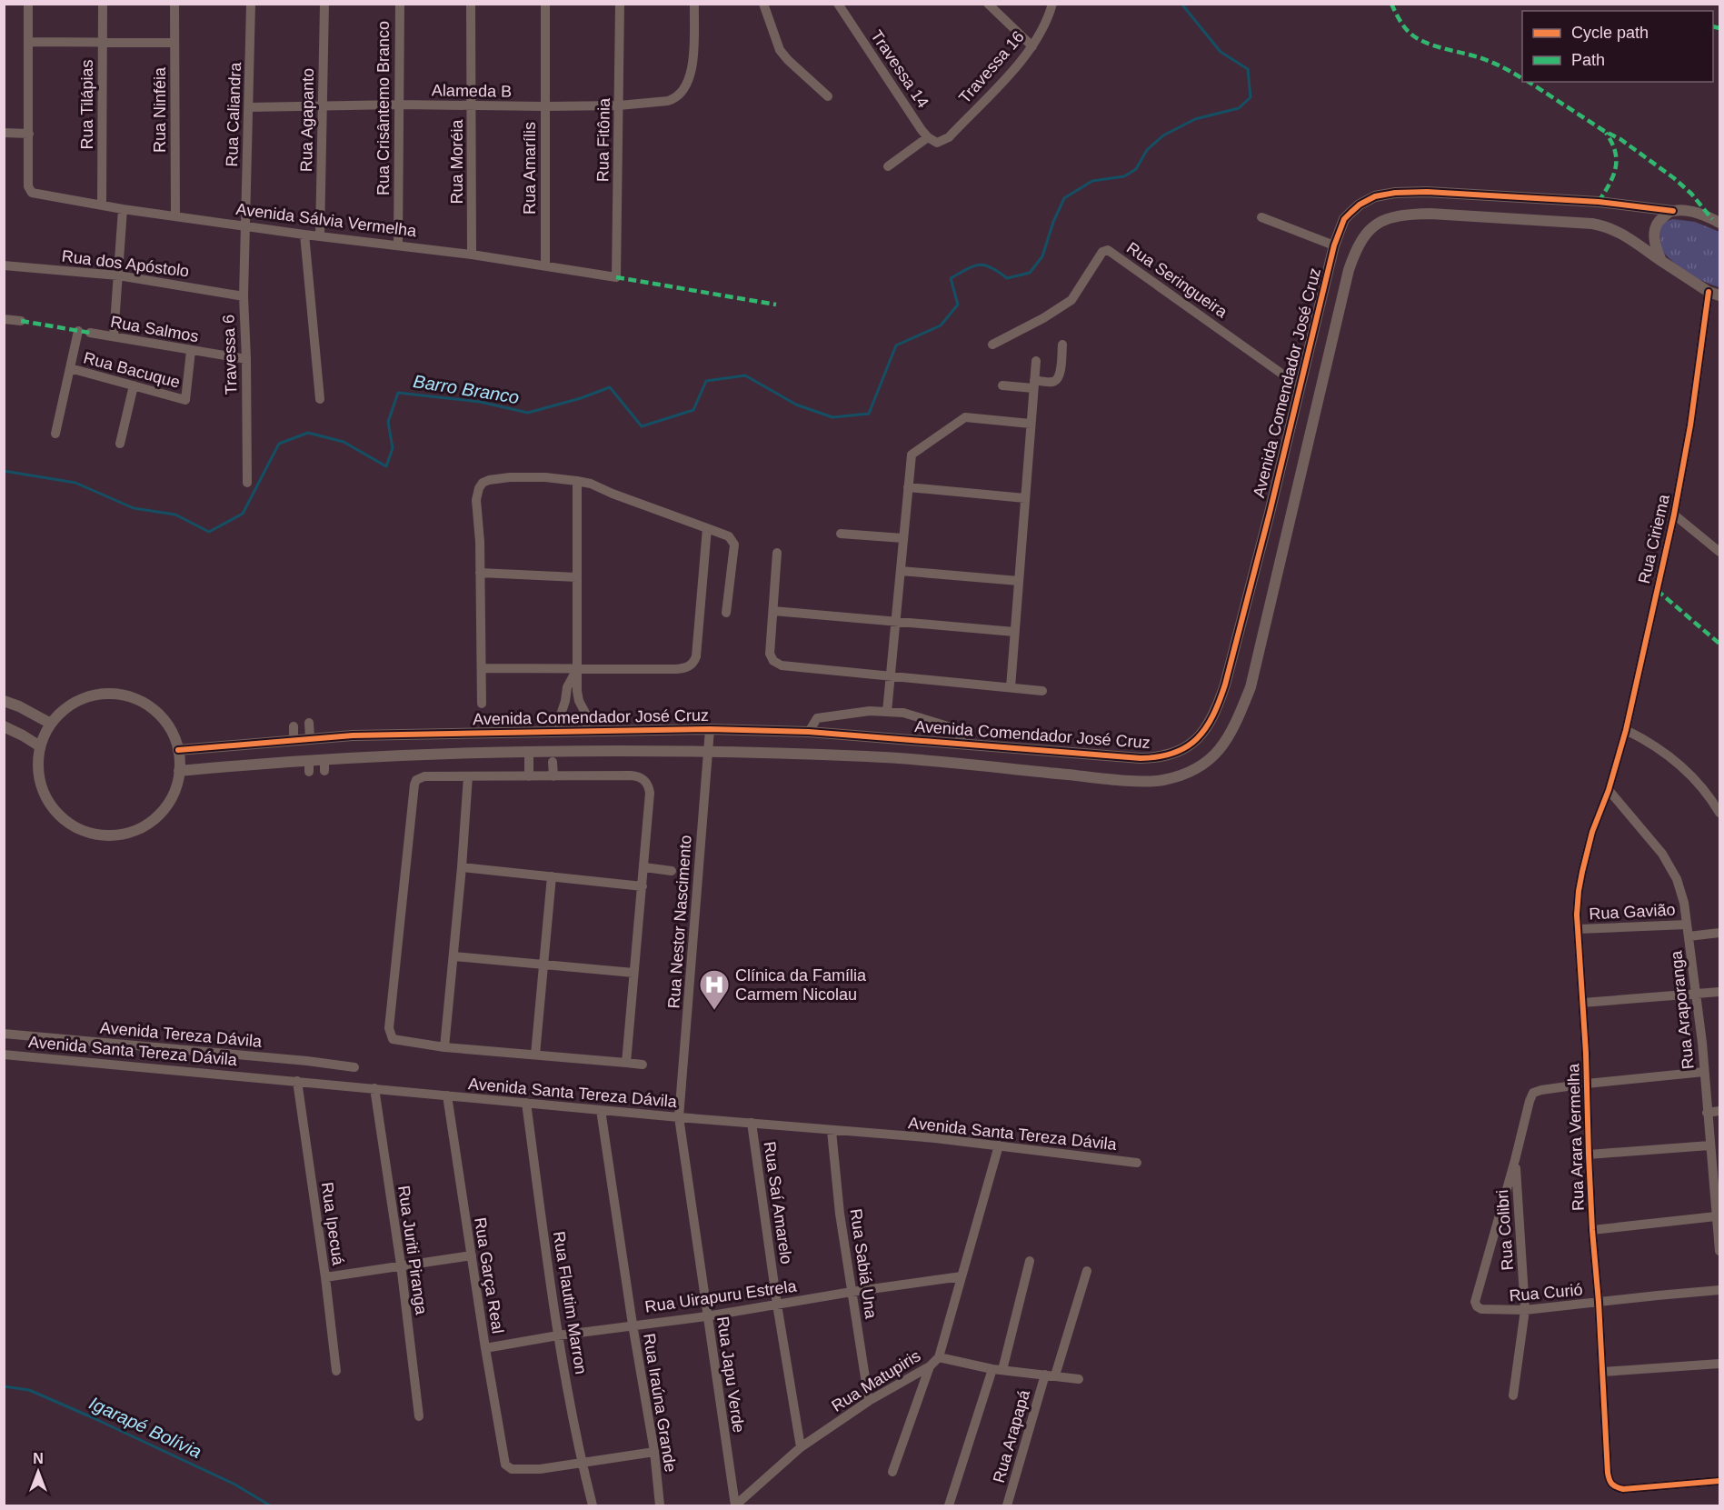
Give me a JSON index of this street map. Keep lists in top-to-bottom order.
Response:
{
  "streets": {
    "street": [
      "Travessa 16",
      "Travessa 14",
      "Alameda B",
      "Rua Tilápias",
      "Rua Crisântemo Branco",
      "Rua Ninféia",
      "Rua Caliandra",
      "Rua Agapanto",
      "Rua Fitônia",
      "Rua Moréia",
      "Rua Amarílis",
      "Avenida Sálvia Vermelha",
      "Rua dos Apóstolo",
      "Rua Seringueira",
      "Rua Salmos",
      "Travessa 6",
      "Rua Bacuque",
      "Avenida Comendador José Cruz",
      "Rua Ciriema",
      "Rua Gavião",
      "Rua Nestor Nascimento",
      "Rua Araporanga",
      "Avenida Tereza Dávila",
      "Avenida Santa Tereza Dávila",
      "Rua Arara Vermelha",
      "Rua Saí Amarelo",
      "Rua Ipecuá",
      "Rua Colibri",
      "Rua Juriti Piranga",
      "Rua Sabiá Una",
      "Rua Garça Real",
      "Rua Curió",
      "Rua Uirapuru Estrela",
      "Rua Flautim Marron",
      "Rua Japu Verde",
      "Rua Matupiris",
      "Rua Iraúna Grande",
      "Rua Arapapá"
    ]
  },
  "crossings": [
    ["Travessa 16", "Travessa 14"],
    ["Alameda B", "Rua Crisântemo Branco"],
    ["Alameda B", "Rua Caliandra"],
    ["Alameda B", "Rua Agapanto"],
    ["Alameda B", "Rua Fitônia"],
    ["Alameda B", "Rua Moréia"],
    ["Alameda B", "Rua Amarílis"],
    ["Rua Tilápias", "Avenida Sálvia Vermelha"],
    ["Rua Crisântemo Branco", "Avenida Sálvia Vermelha"],
    ["Rua Ninféia", "Avenida Sálvia Vermelha"],
    ["Rua Caliandra", "Avenida Sálvia Vermelha"],
    ["Rua Caliandra", "Travessa 6"],
    ["Rua Agapanto", "Avenida Sálvia Vermelha"],
    ["Rua Fitônia", "Avenida Sálvia Vermelha"],
    ["Rua Moréia", "Avenida Sálvia Vermelha"],
    ["Rua Amarílis", "Avenida Sálvia Vermelha"],
    ["Avenida Sálvia Vermelha", "Travessa 6"],
    ["Rua dos Apóstolo", "Travessa 6"],
    ["Rua Seringueira", "Avenida Comendador José Cruz"],
    ["Rua Salmos", "Travessa 6"],
    ["Rua Salmos", "Rua Bacuque"],
    ["Avenida Comendador José Cruz", "Rua Ciriema"],
    ["Avenida Comendador José Cruz", "Rua Nestor Nascimento"],
    ["Rua Ciriema", "Rua Araporanga"],
    ["Rua Ciriema", "Rua Arara Vermelha"],
    ["Rua Gavião", "Rua Araporanga"],
    ["Rua Gavião", "Rua Arara Vermelha"],
    ["Rua Nestor Nascimento", "Avenida Santa Tereza Dávila"],
    ["Rua Nestor Nascimento", "Rua Japu Verde"],
    ["Rua Araporanga", "Rua Arara Vermelha"],
    ["Avenida Santa Tereza Dávila", "Rua Saí Amarelo"],
    ["Avenida Santa Tereza Dávila", "Rua Ipecuá"],
    ["Avenida Santa Tereza Dávila", "Rua Juriti Piranga"],
    ["Avenida Santa Tereza Dávila", "Rua Sabiá Una"],
    ["Avenida Santa Tereza Dávila", "Rua Garça Real"],
    ["Avenida Santa Tereza Dávila", "Rua Flautim Marron"],
    ["Avenida Santa Tereza Dávila", "Rua Japu Verde"],
    ["Avenida Santa Tereza Dávila", "Rua Matupiris"],
    ["Avenida Santa Tereza Dávila", "Rua Iraúna Grande"],
    ["Rua Arara Vermelha", "Rua Colibri"],
    ["Rua Arara Vermelha", "Rua Curió"],
    ["Rua Saí Amarelo", "Rua Uirapuru Estrela"],
    ["Rua Saí Amarelo", "Rua Matupiris"],
    ["Rua Colibri", "Rua Curió"],
    ["Rua Sabiá Una", "Rua Uirapuru Estrela"],
    ["Rua Sabiá Una", "Rua Matupiris"],
    ["Rua Garça Real", "Rua Uirapuru Estrela"],
    ["Rua Garça Real", "Rua Flautim Marron"],
    ["Rua Uirapuru Estrela", "Rua Flautim Marron"],
    ["Rua Uirapuru Estrela", "Rua Japu Verde"],
    ["Rua Uirapuru Estrela", "Rua Matupiris"],
    ["Rua Uirapuru Estrela", "Rua Iraúna Grande"],
    ["Rua Japu Verde", "Rua Matupiris"]
  ],
  "water": ["Barro Branco", "Igarapé Bolívia"],
  "places": {
    "hospital": ["Clínica da Família Carmem Nicolau"]
  },
  "legend": ["Cycle path", "Path"],
  "north": "top"
}
